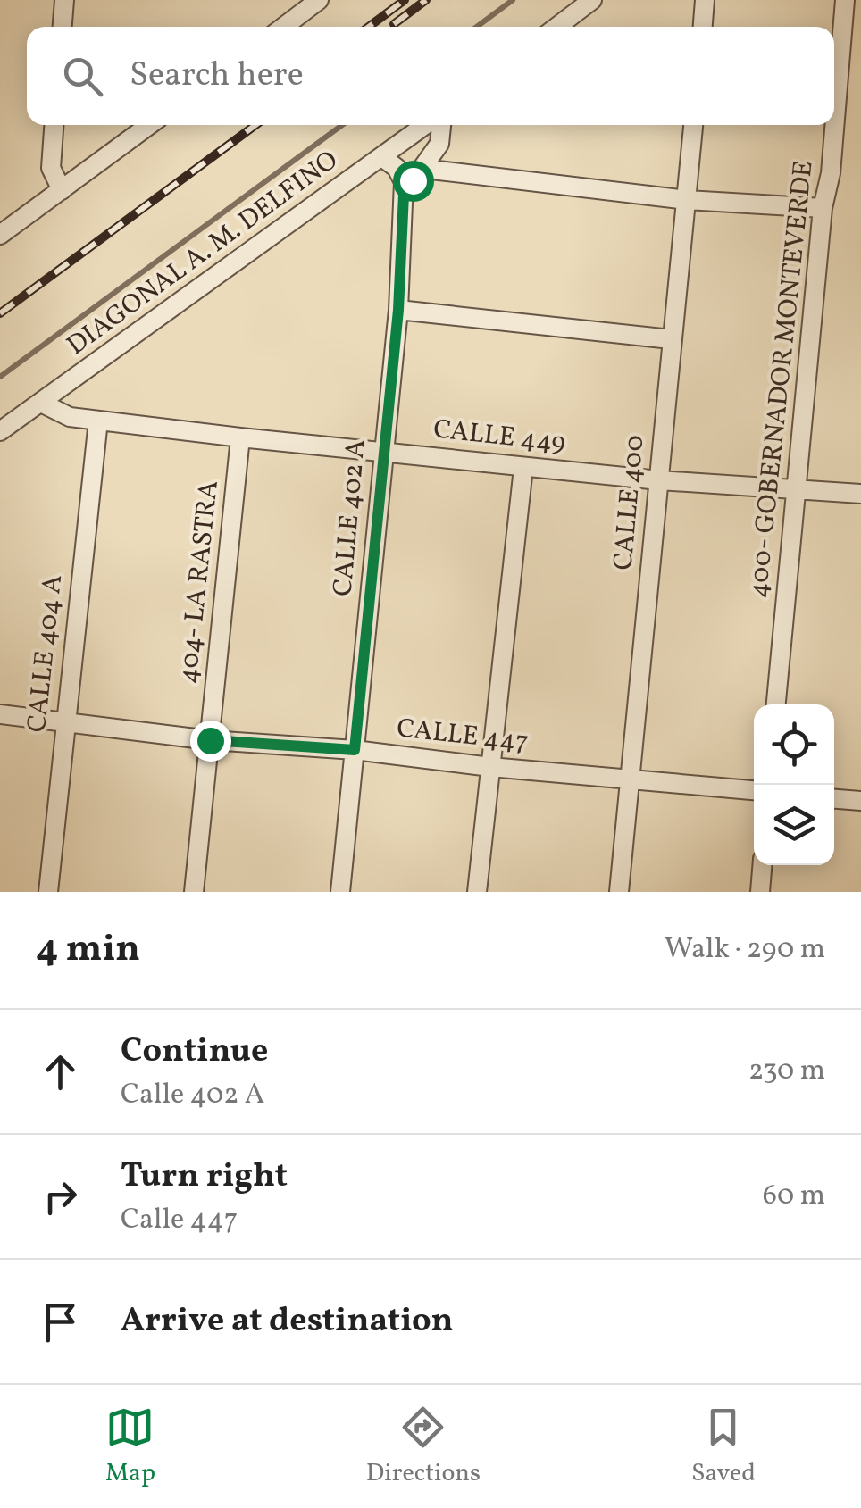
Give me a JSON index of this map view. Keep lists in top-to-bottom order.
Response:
{
  "streets": {
    "street": [
      "DIAGONAL A. M. DELFINO",
      "400- GOBERNADOR MONTEVERDE",
      "CALLE 449",
      "CALLE 400",
      "CALLE 402 A",
      "404- LA RASTRA",
      "CALLE 404 A",
      "CALLE 447"
    ]
  },
  "crossings": [
    ["DIAGONAL A. M. DELFINO", "CALLE 449"],
    ["400- GOBERNADOR MONTEVERDE", "CALLE 449"],
    ["CALLE 449", "CALLE 400"],
    ["CALLE 449", "CALLE 402 A"],
    ["CALLE 449", "404- LA RASTRA"],
    ["CALLE 449", "CALLE 404 A"],
    ["CALLE 400", "CALLE 447"],
    ["CALLE 402 A", "CALLE 447"],
    ["404- LA RASTRA", "CALLE 447"],
    ["CALLE 404 A", "CALLE 447"]
  ],
  "page": {
    "search": "Search here",
    "heading": ["4 min", "Walk · 290 m"],
    "list": [
      ["Continue", "Calle 402 A", "230 m"],
      ["Turn right", "Calle 447", "60 m"],
      "Arrive at destination"
    ],
    "nav": ["Map", "Directions", "Saved"]
  }
}
